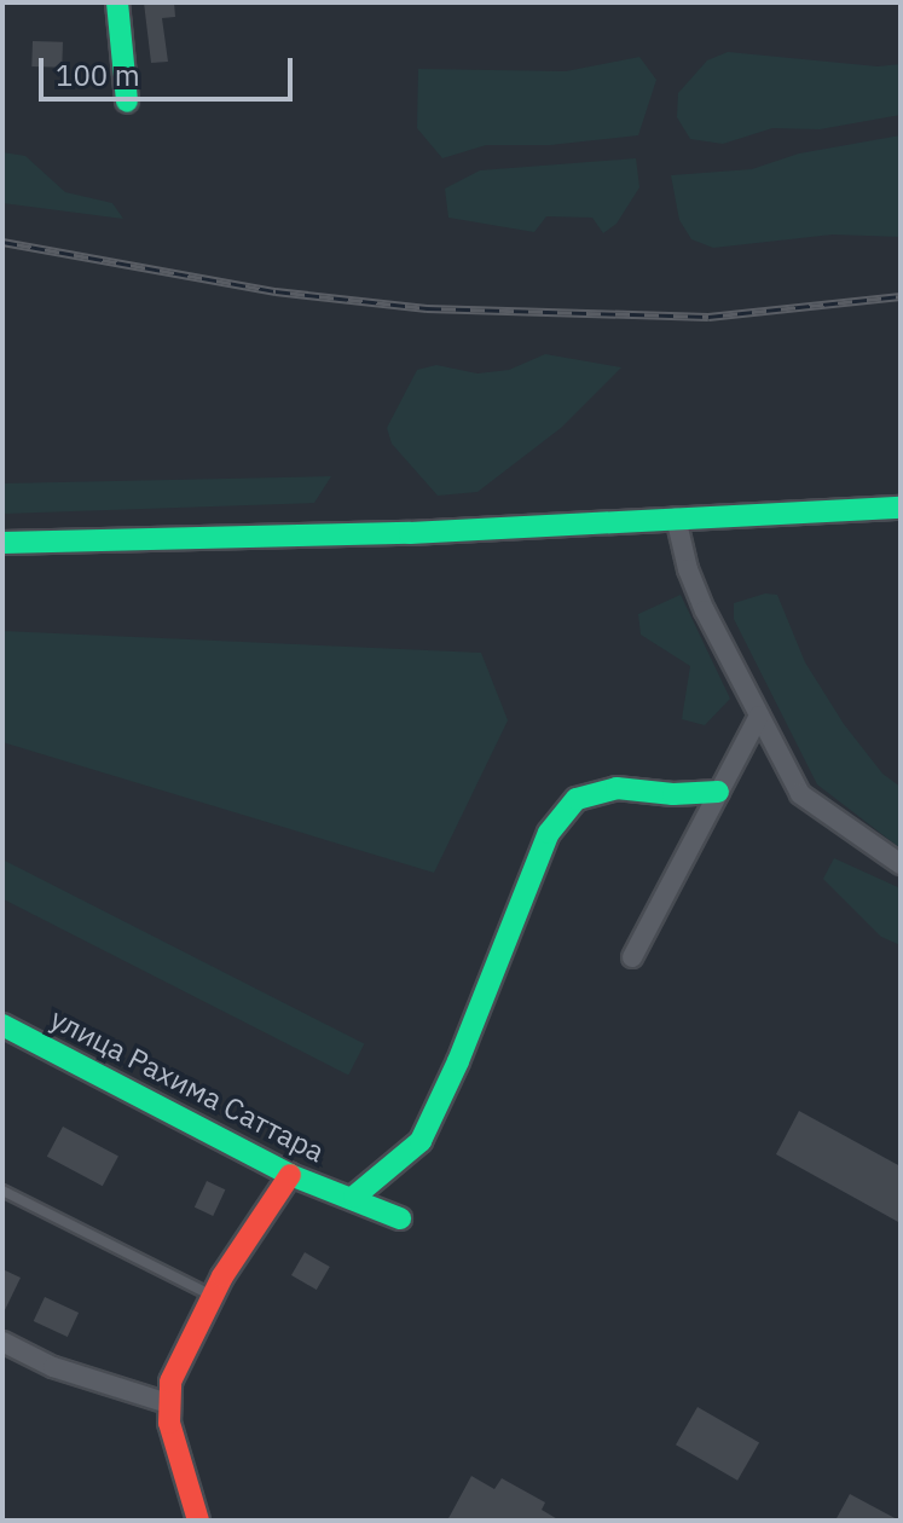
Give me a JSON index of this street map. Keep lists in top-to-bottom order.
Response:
{
  "streets": {
    "street": ["улица Рахима Саттара"]
  },
  "scale_bar": "100 m"
}
